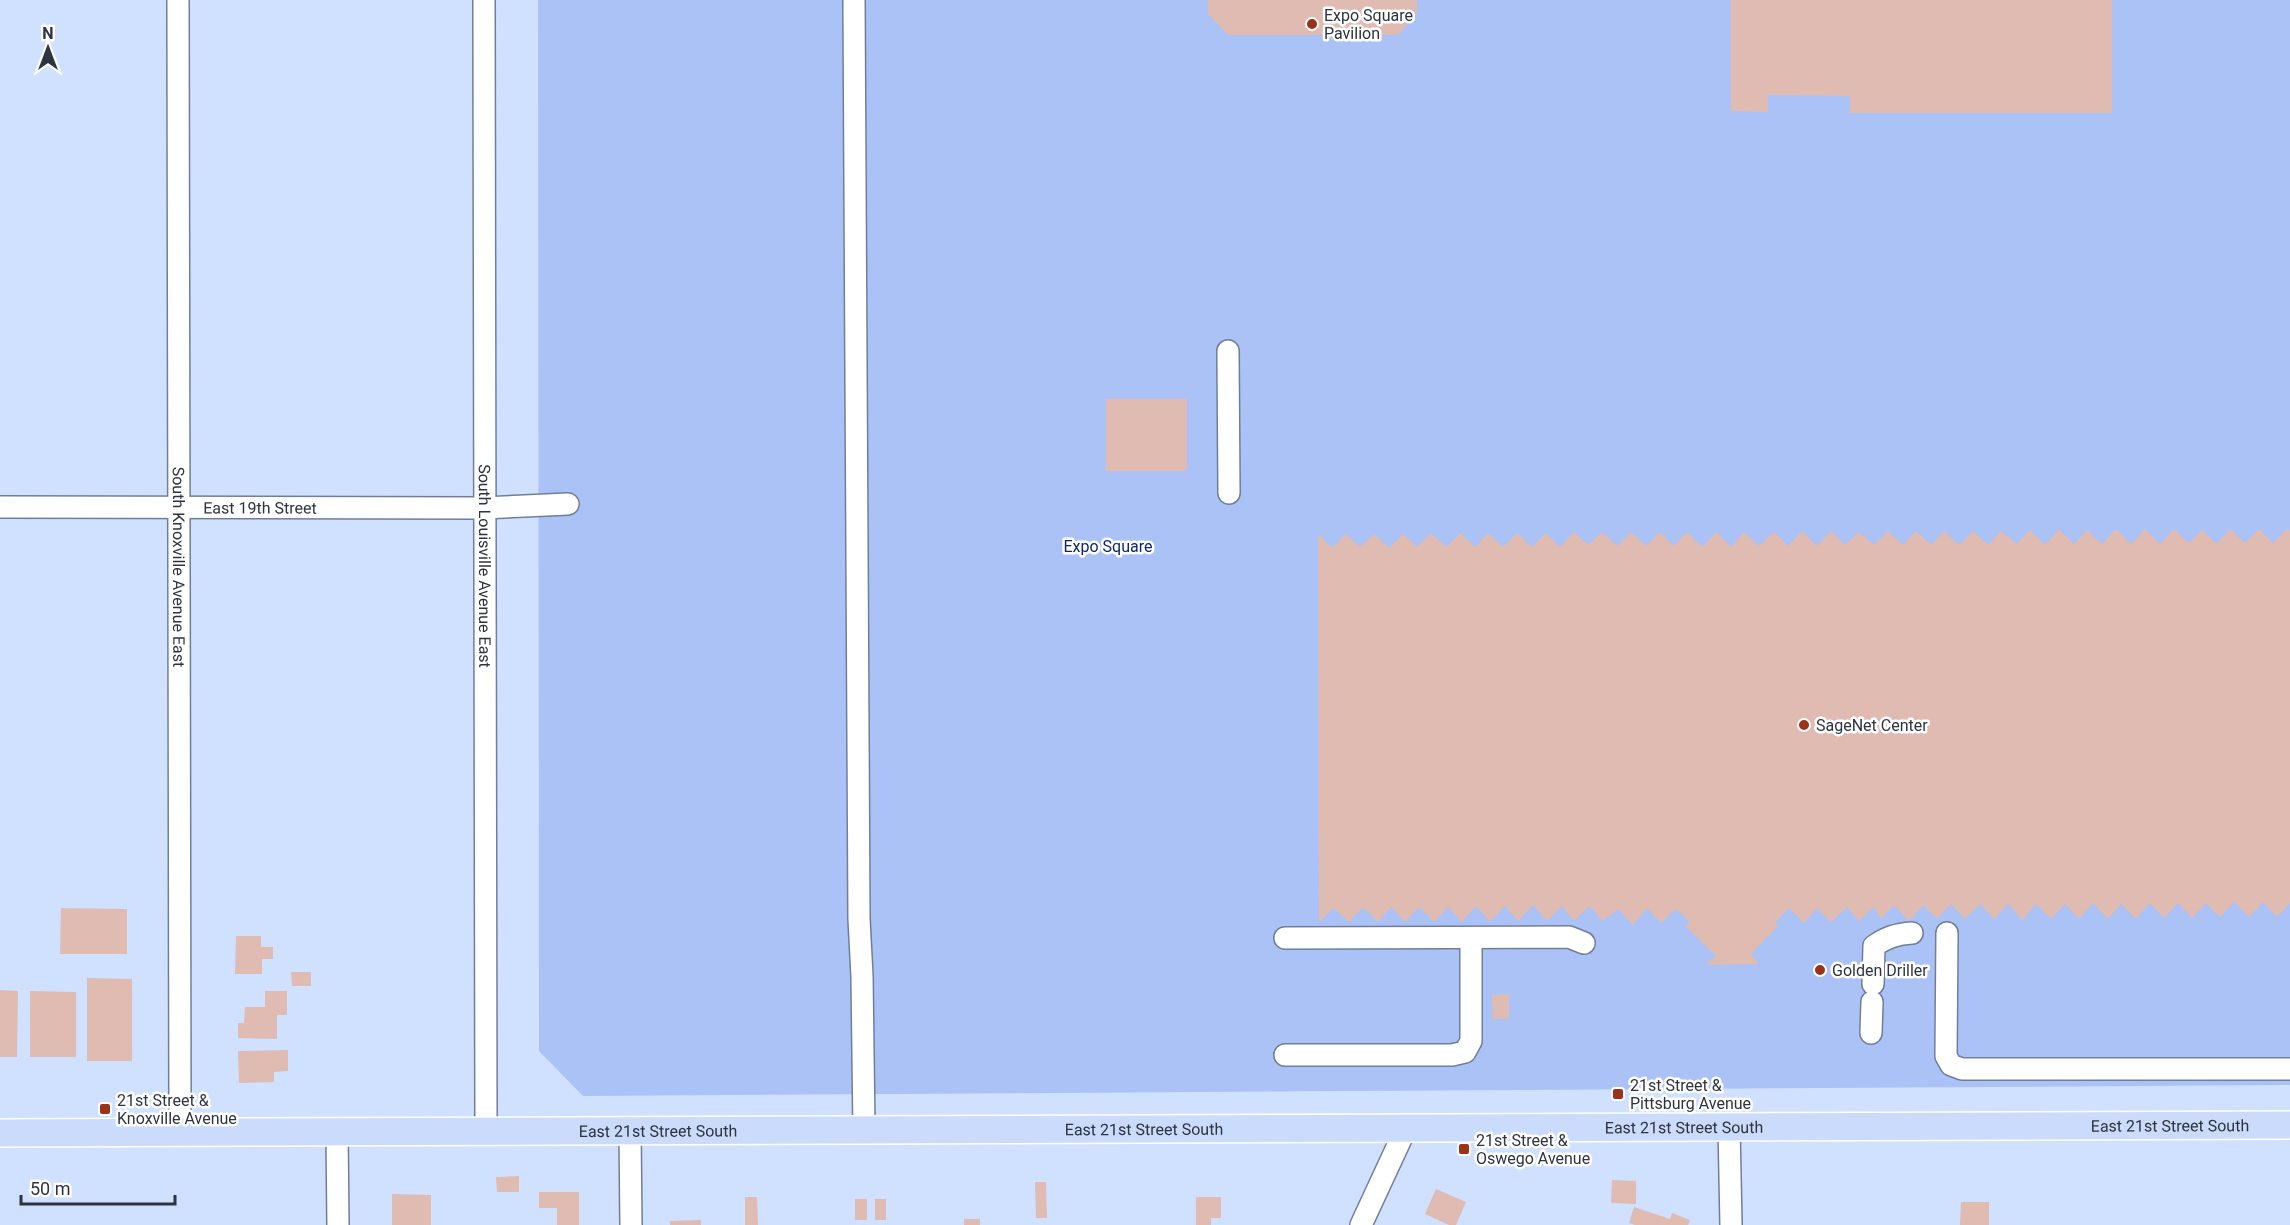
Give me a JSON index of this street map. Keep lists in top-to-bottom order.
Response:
{
  "streets": {
    "main road": ["East 21st Street South"],
    "street": ["East 19th Street", "South Louisville Avenue East", "South Knoxville Avenue East"]
  },
  "crossings": [
    ["East 19th Street", "South Louisville Avenue East"],
    ["East 19th Street", "South Knoxville Avenue East"],
    ["South Louisville Avenue East", "East 21st Street South"],
    ["South Knoxville Avenue East", "East 21st Street South"]
  ],
  "parks": ["Expo Square"],
  "places": {
    "other": ["Expo Square Pavilion", "SageNet Center", "Golden Driller"],
    "transit": ["21st Street & Pittsburg Avenue", "21st Street & Knoxville Avenue", "21st Street & Oswego Avenue"]
  },
  "scale_bar": "50 m",
  "north": "top"
}
